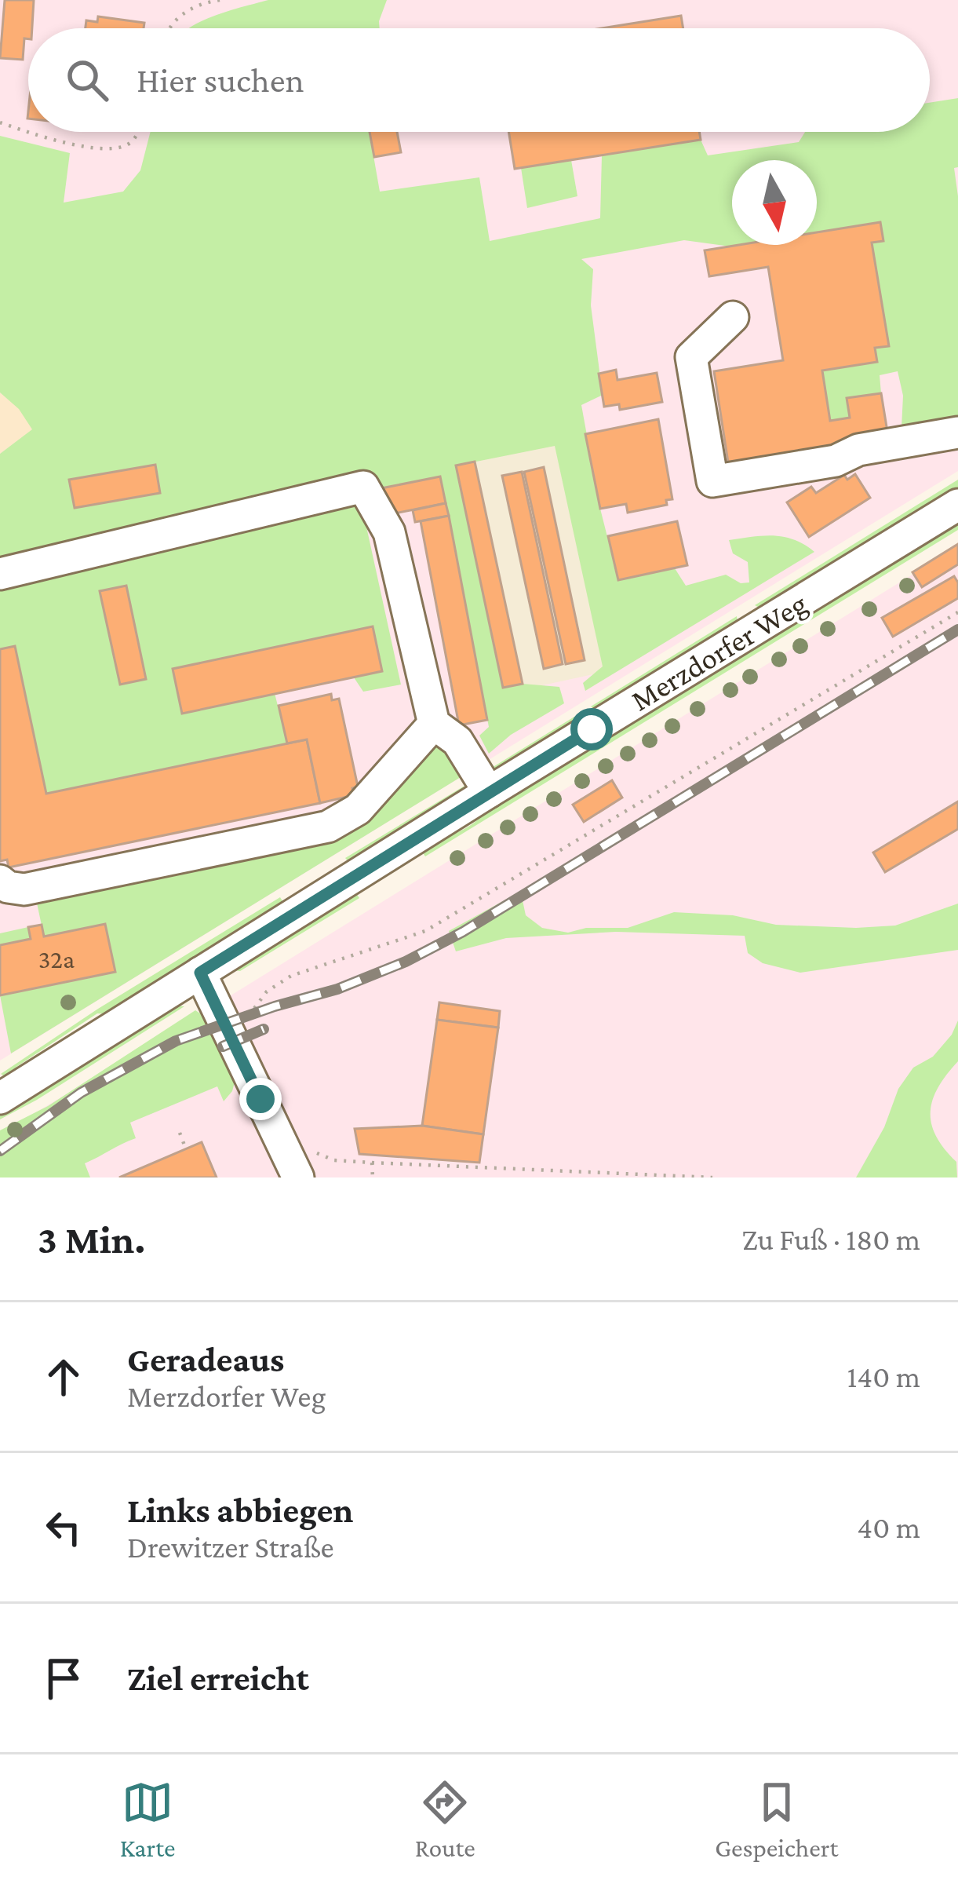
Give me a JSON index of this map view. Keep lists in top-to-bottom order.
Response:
{
  "streets": {
    "street": ["Merzdorfer Weg"]
  },
  "house_numbers": ["32a"],
  "north": "bottom",
  "page": {
    "search": "Hier suchen",
    "heading": ["3 Min.", "Zu Fuß · 180 m"],
    "list": [
      ["Geradeaus", "Merzdorfer Weg", "140 m"],
      ["Links abbiegen", "Drewitzer Straße", "40 m"],
      "Ziel erreicht"
    ],
    "nav": ["Karte", "Route", "Gespeichert"]
  }
}
